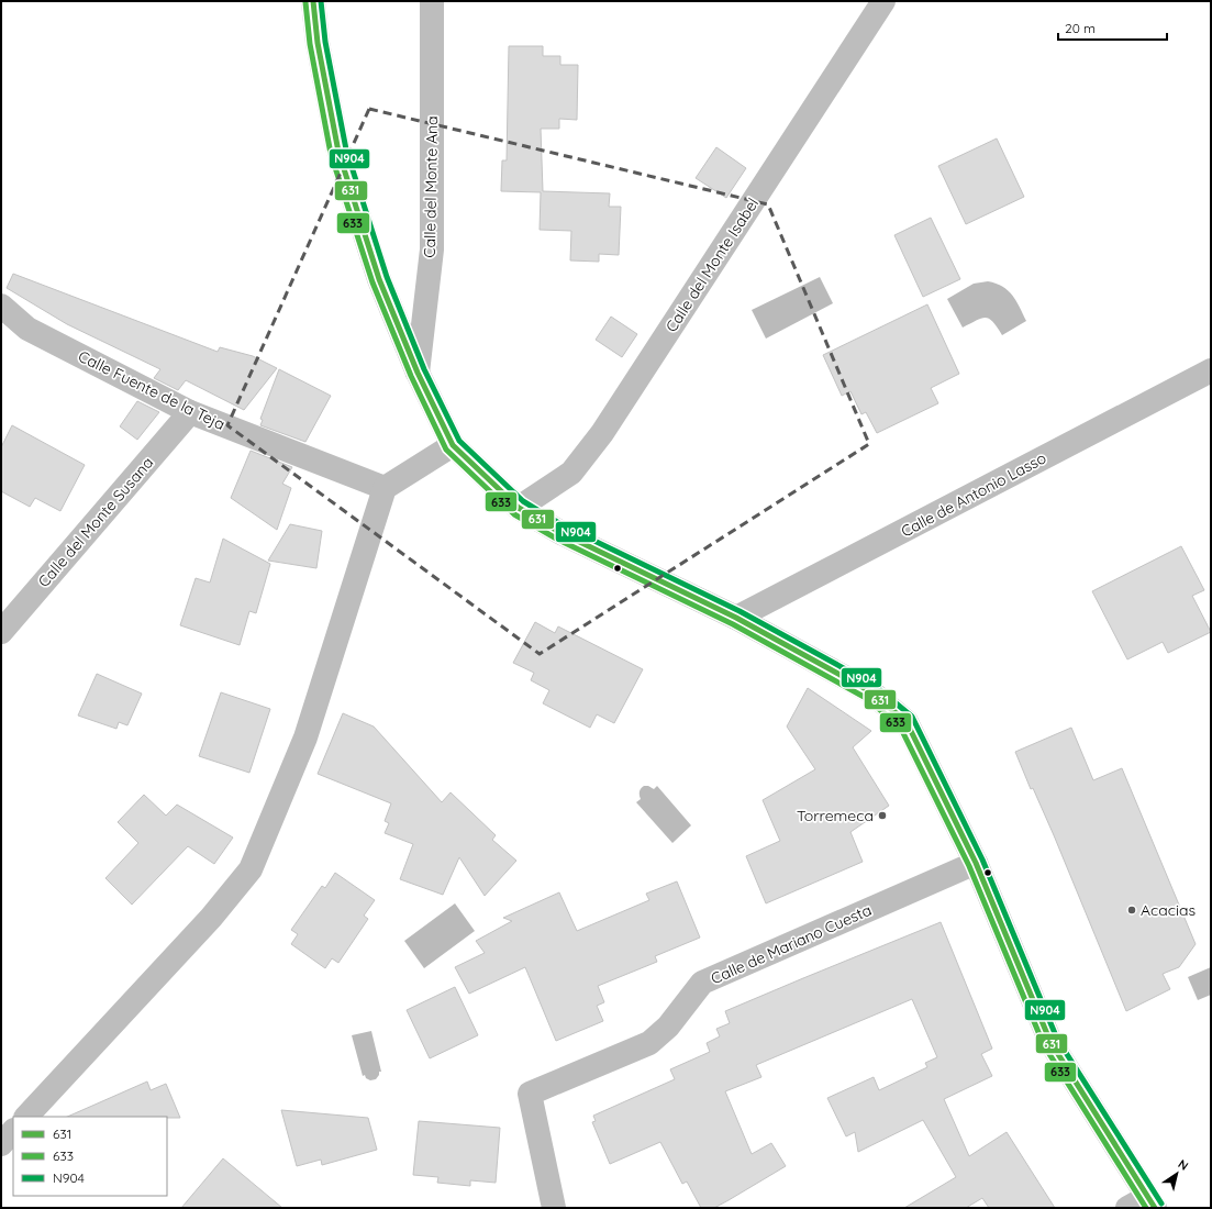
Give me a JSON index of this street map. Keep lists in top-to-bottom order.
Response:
{
  "streets": {
    "street": [
      "Calle del Monte Ana",
      "Calle del Monte Isabel",
      "Calle Fuente de la Teja",
      "Calle de Antonio Lasso",
      "Calle del Monte Susana",
      "Calle de Mariano Cuesta"
    ]
  },
  "crossings": [
    ["Calle Fuente de la Teja", "Calle del Monte Susana"]
  ],
  "places": ["Torremeca", "Acacias"],
  "lines": ["transit line 631", "transit line N904", "transit line 633"],
  "legend": ["631", "633", "N904"],
  "scale_bar": "20 m",
  "north": "top right"
}
